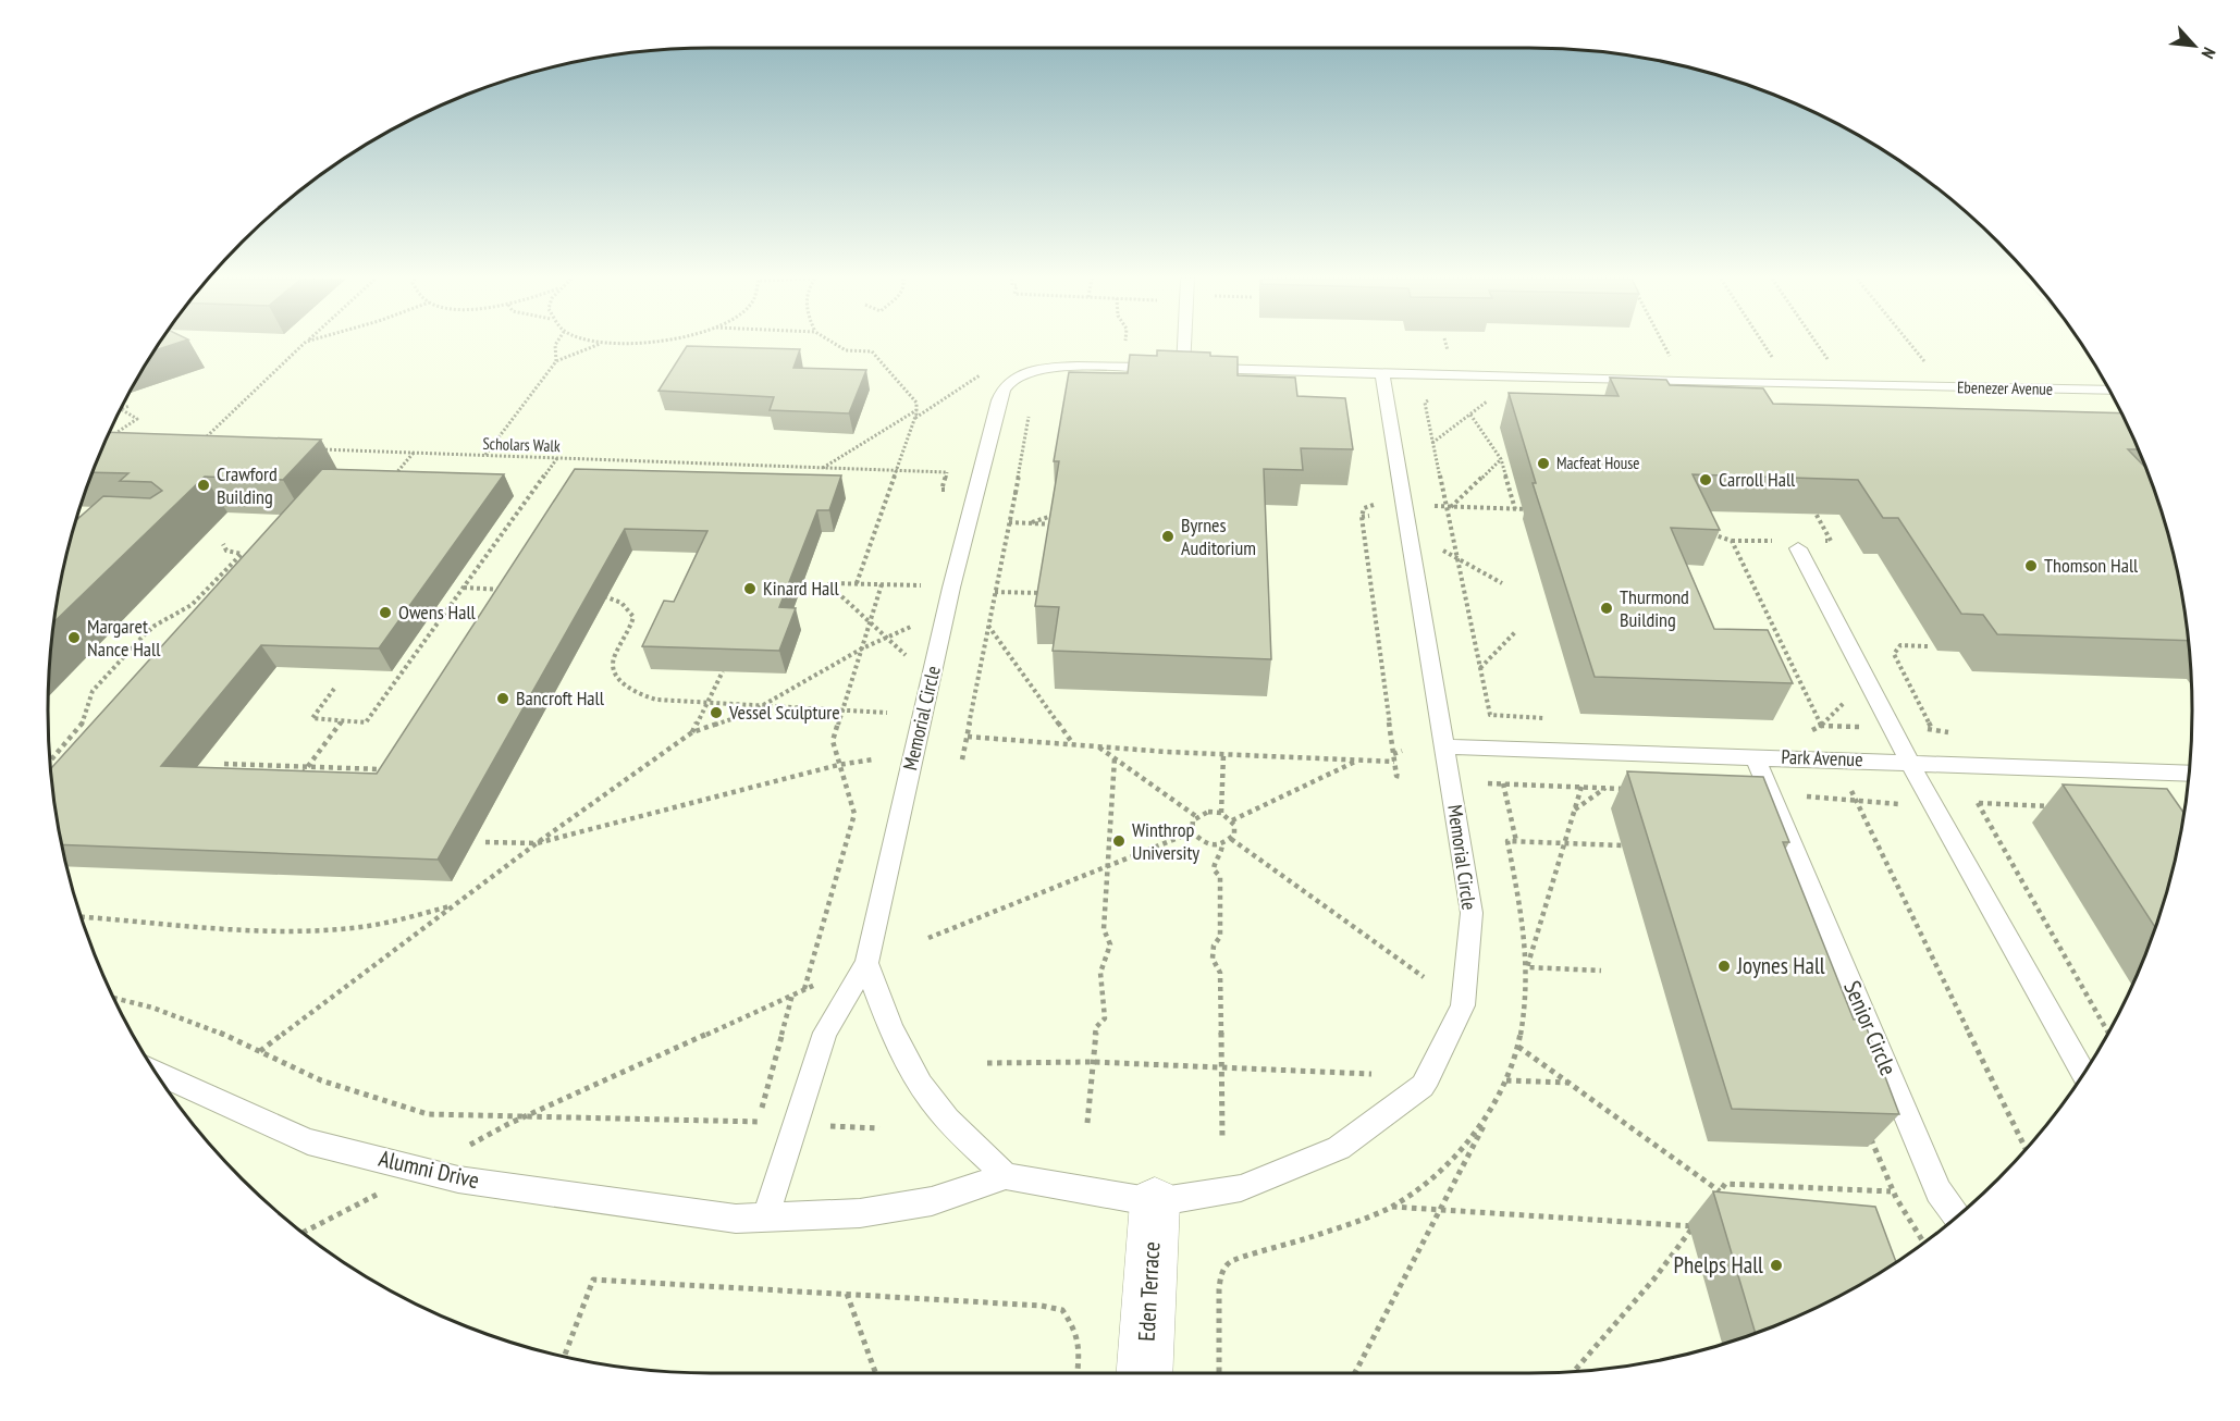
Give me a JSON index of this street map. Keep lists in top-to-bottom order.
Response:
{
  "streets": {
    "street": ["Eden Terrace"],
    "lane": [
      "Ebenezer Avenue",
      "Memorial Circle",
      "Park Avenue",
      "Senior Circle",
      "Alumni Drive"
    ],
    "path": ["Scholars Walk"]
  },
  "crossings": [
    ["Ebenezer Avenue", "Memorial Circle"],
    ["Memorial Circle", "Park Avenue"],
    ["Memorial Circle", "Alumni Drive"],
    ["Memorial Circle", "Eden Terrace"],
    ["Park Avenue", "Senior Circle"]
  ],
  "places": [
    "Macfeat House",
    "Carroll Hall",
    "Crawford Building",
    "Byrnes Auditorium",
    "Thomson Hall",
    "Kinard Hall",
    "Thurmond Building",
    "Owens Hall",
    "Margaret Nance Hall",
    "Bancroft Hall",
    "Vessel Sculpture",
    "Winthrop University",
    "Joynes Hall",
    "Phelps Hall"
  ],
  "north": "bottom right"
}
